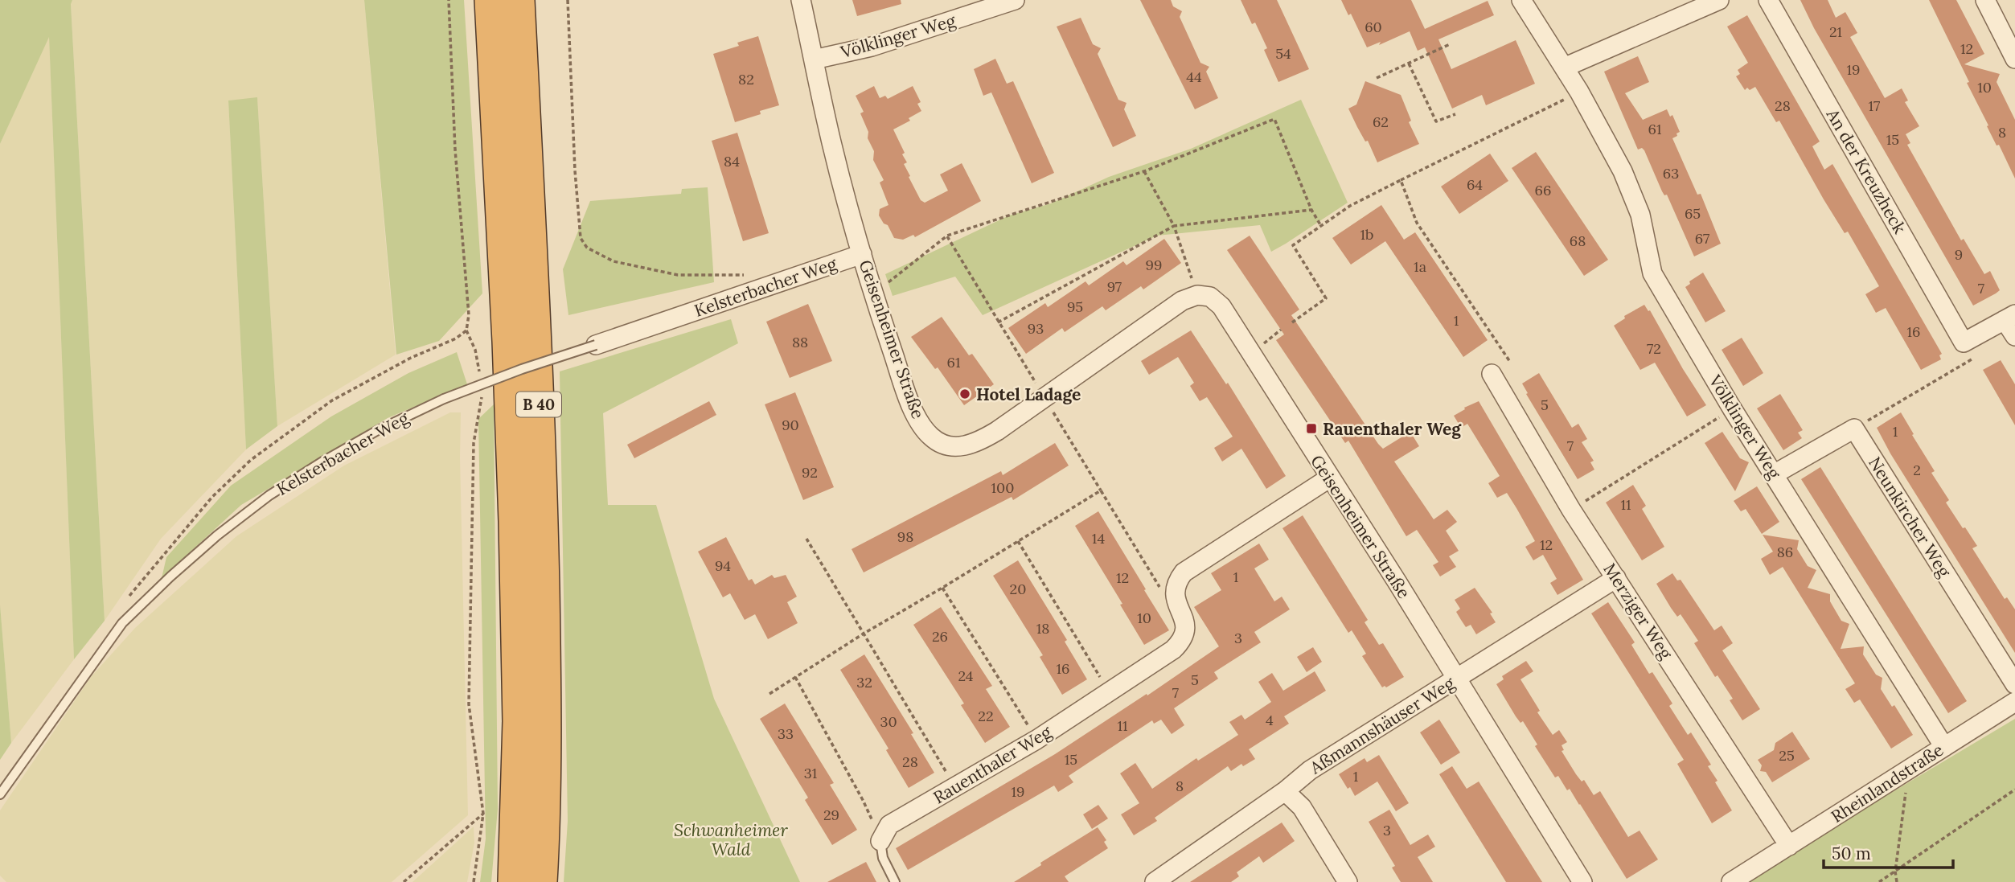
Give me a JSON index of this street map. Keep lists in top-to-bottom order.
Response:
{
  "streets": {
    "highway": ["B 40"],
    "street": [
      "Völklinger Weg",
      "An der Kreuzheck",
      "Kelsterbacher Weg",
      "Geisenheimer Straße",
      "Neunkircher Weg",
      "Merziger Weg",
      "Aßmannshäuser Weg",
      "Rauenthaler Weg",
      "Rheinlandstraße"
    ]
  },
  "crossings": [
    ["Völklinger Weg", "Geisenheimer Straße"],
    ["Völklinger Weg", "Rheinlandstraße"],
    ["Kelsterbacher Weg", "Geisenheimer Straße"],
    ["Geisenheimer Straße", "Aßmannshäuser Weg"],
    ["Merziger Weg", "Aßmannshäuser Weg"],
    ["Merziger Weg", "Rheinlandstraße"]
  ],
  "parks": ["Schwanheimer Wald"],
  "places": {
    "other": ["Hotel Ladage"],
    "transit": ["Rauenthaler Weg"]
  },
  "house_numbers": [
    "60",
    "21",
    "12",
    "54",
    "19",
    "44",
    "82",
    "10",
    "28",
    "17",
    "62",
    "61",
    "8",
    "15",
    "84",
    "63",
    "64",
    "66",
    "65",
    "1b",
    "67",
    "68",
    "9",
    "99",
    "1a",
    "97",
    "7",
    "95",
    "1",
    "93",
    "16",
    "88",
    "72",
    "61",
    "5",
    "90",
    "1",
    "7",
    "2",
    "92",
    "100",
    "11",
    "98",
    "14",
    "12",
    "86",
    "94",
    "1",
    "12",
    "20",
    "10",
    "18",
    "26",
    "3",
    "16",
    "24",
    "5",
    "32",
    "7",
    "22",
    "4",
    "30",
    "11",
    "33",
    "25",
    "15",
    "28",
    "31",
    "1",
    "8",
    "19",
    "29",
    "3"
  ],
  "scale_bar": "50 m"
}
